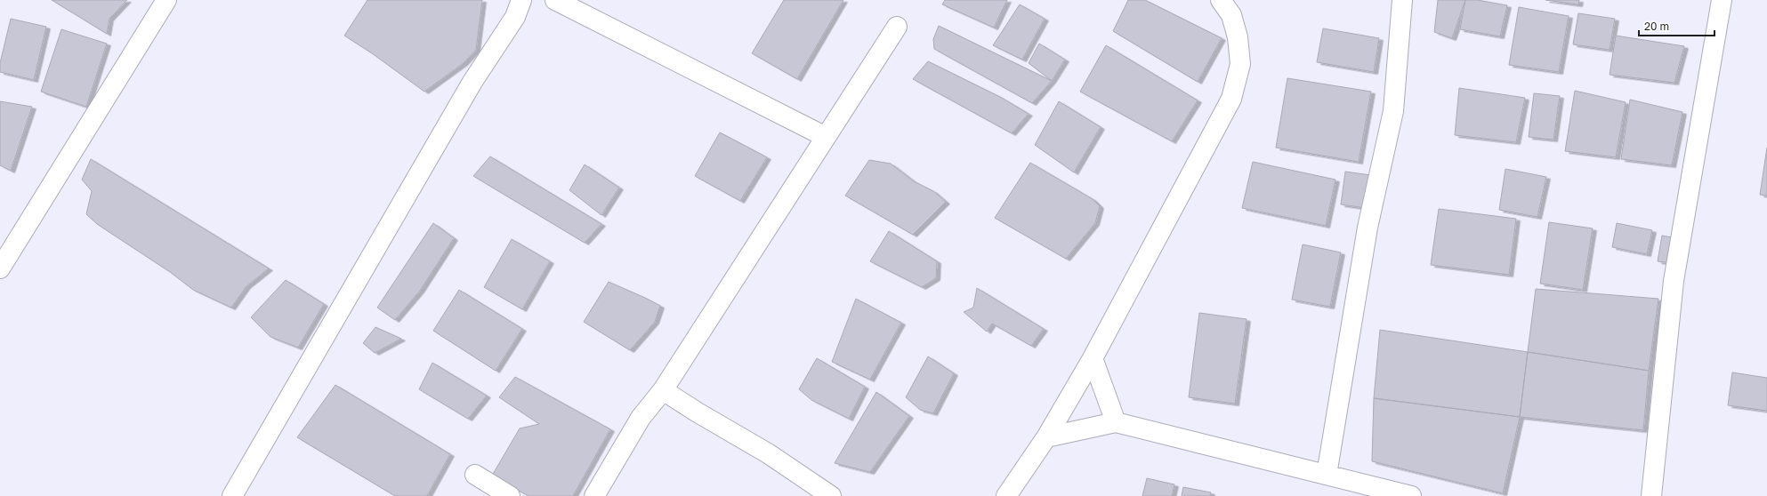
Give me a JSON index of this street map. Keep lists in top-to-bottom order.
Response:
{
  "scale_bar": "20 m"
}
